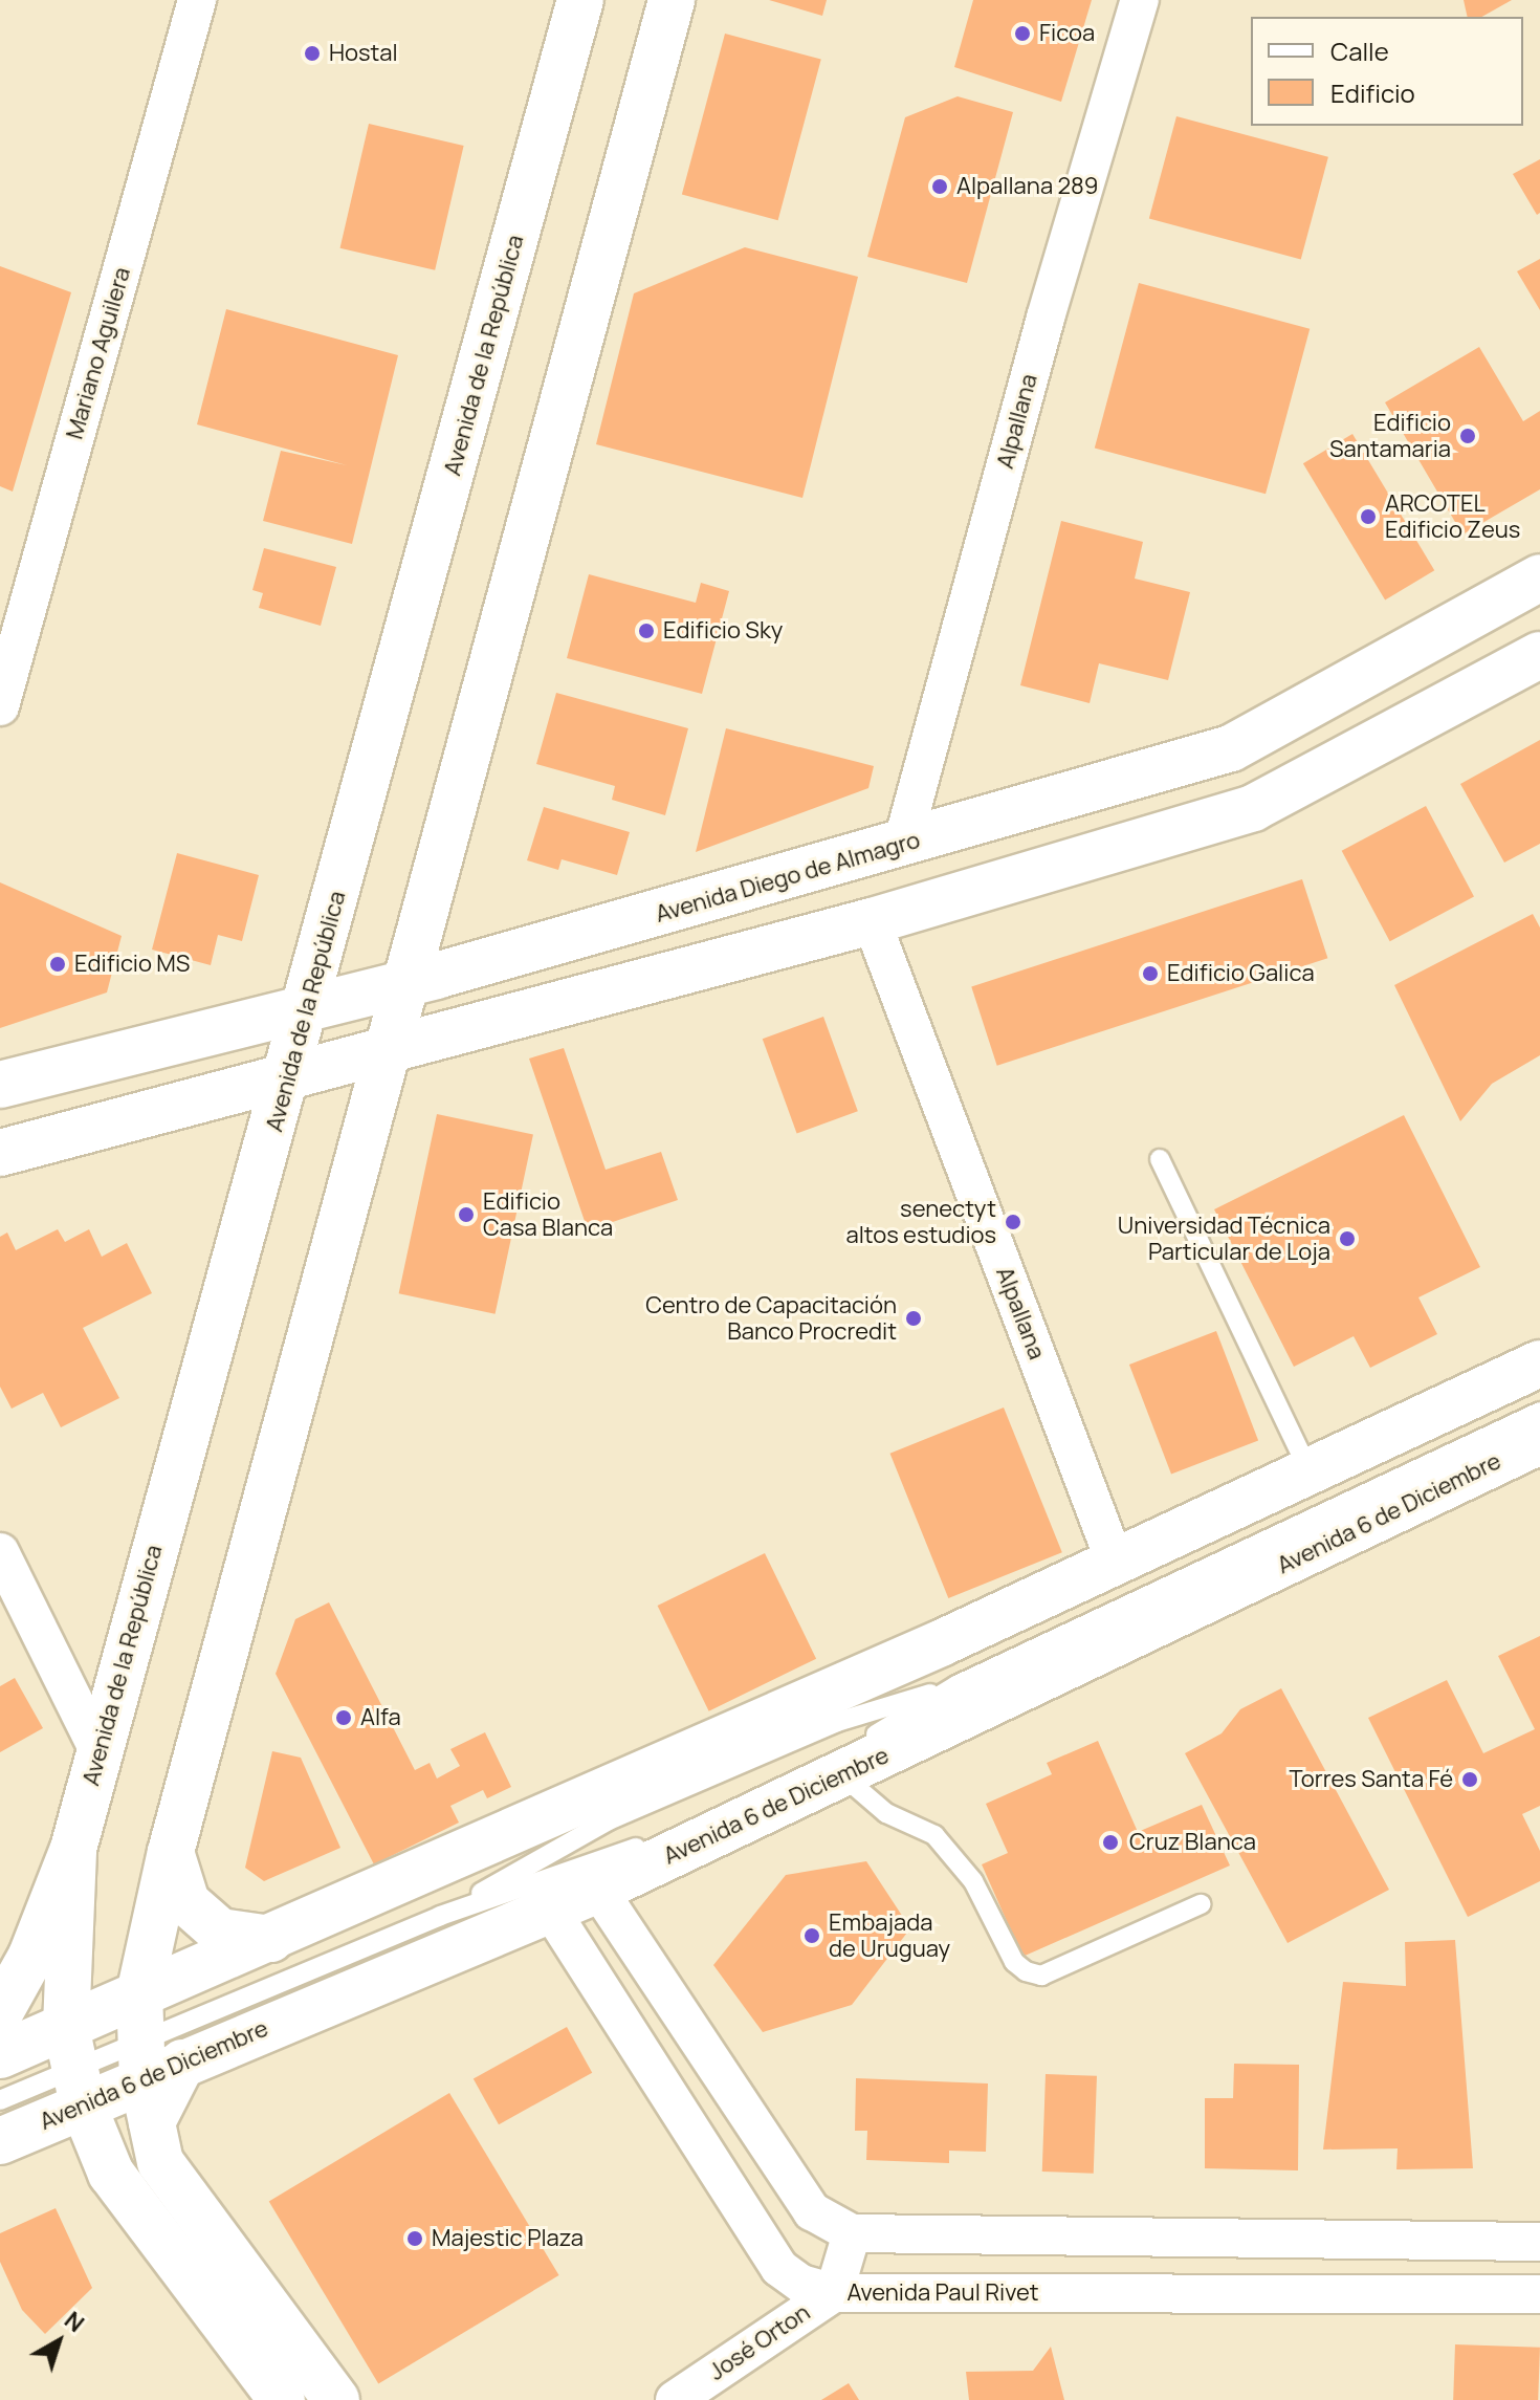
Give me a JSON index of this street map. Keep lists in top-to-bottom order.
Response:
{
  "streets": {
    "main road": ["Avenida de la República", "Avenida Diego de Almagro", "Avenida 6 de Diciembre"],
    "street": [
      "Mariano Aguilera",
      "Alpallana",
      "Avenida Paul Rivet",
      "José Orton"
    ]
  },
  "crossings": [
    ["Avenida de la República", "Avenida Diego de Almagro"],
    ["Avenida de la República", "Avenida 6 de Diciembre"],
    ["Alpallana", "Avenida Diego de Almagro"],
    ["Alpallana", "Avenida 6 de Diciembre"],
    ["Avenida 6 de Diciembre", "Avenida Paul Rivet"],
    ["Avenida Paul Rivet", "José Orton"]
  ],
  "places": [
    "Ficoa",
    "Hostal",
    "Alpallana 289",
    "Edificio Santamaria",
    "ARCOTEL Edificio Zeus",
    "Edificio Sky",
    "Edificio MS",
    "Edificio Galica",
    "Edificio Casa Blanca",
    "senectyt altos estudios",
    "Universidad Técnica Particular de Loja",
    "Centro de Capacitación Banco Procredit",
    "Alfa",
    "Torres Santa Fé",
    "Cruz Blanca",
    "Embajada de Uruguay",
    "Majestic Plaza"
  ],
  "legend": ["Calle", "Edificio"],
  "north": "top right"
}
